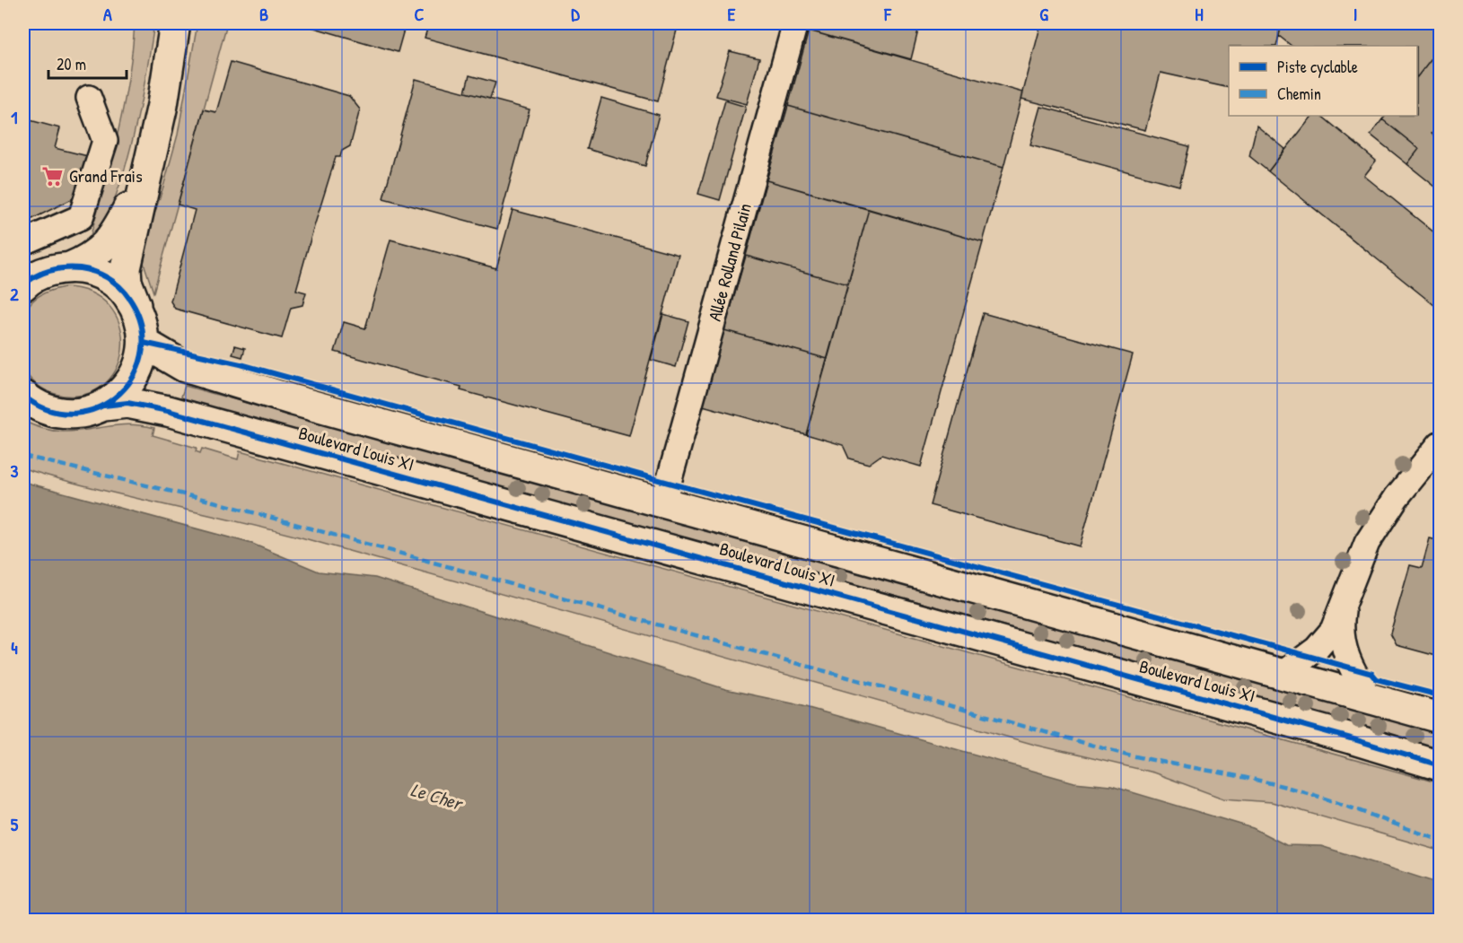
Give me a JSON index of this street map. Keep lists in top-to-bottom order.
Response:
{
  "streets": {
    "main road": ["Boulevard Louis XI"],
    "street": ["Allée Rolland Pilain"]
  },
  "crossings": [
    ["Allée Rolland Pilain", "Boulevard Louis XI"]
  ],
  "water": ["Le Cher"],
  "places": {
    "supermarket": ["Grand Frais"]
  },
  "legend": ["Piste cyclable", "Chemin"],
  "scale_bar": "20 m",
  "grid": {
    "columns": [
      "A",
      "B",
      "C",
      "D",
      "E",
      "F",
      "G",
      "H",
      "I"
    ],
    "rows": [
      "1",
      "2",
      "3",
      "4",
      "5"
    ]
  }
}
